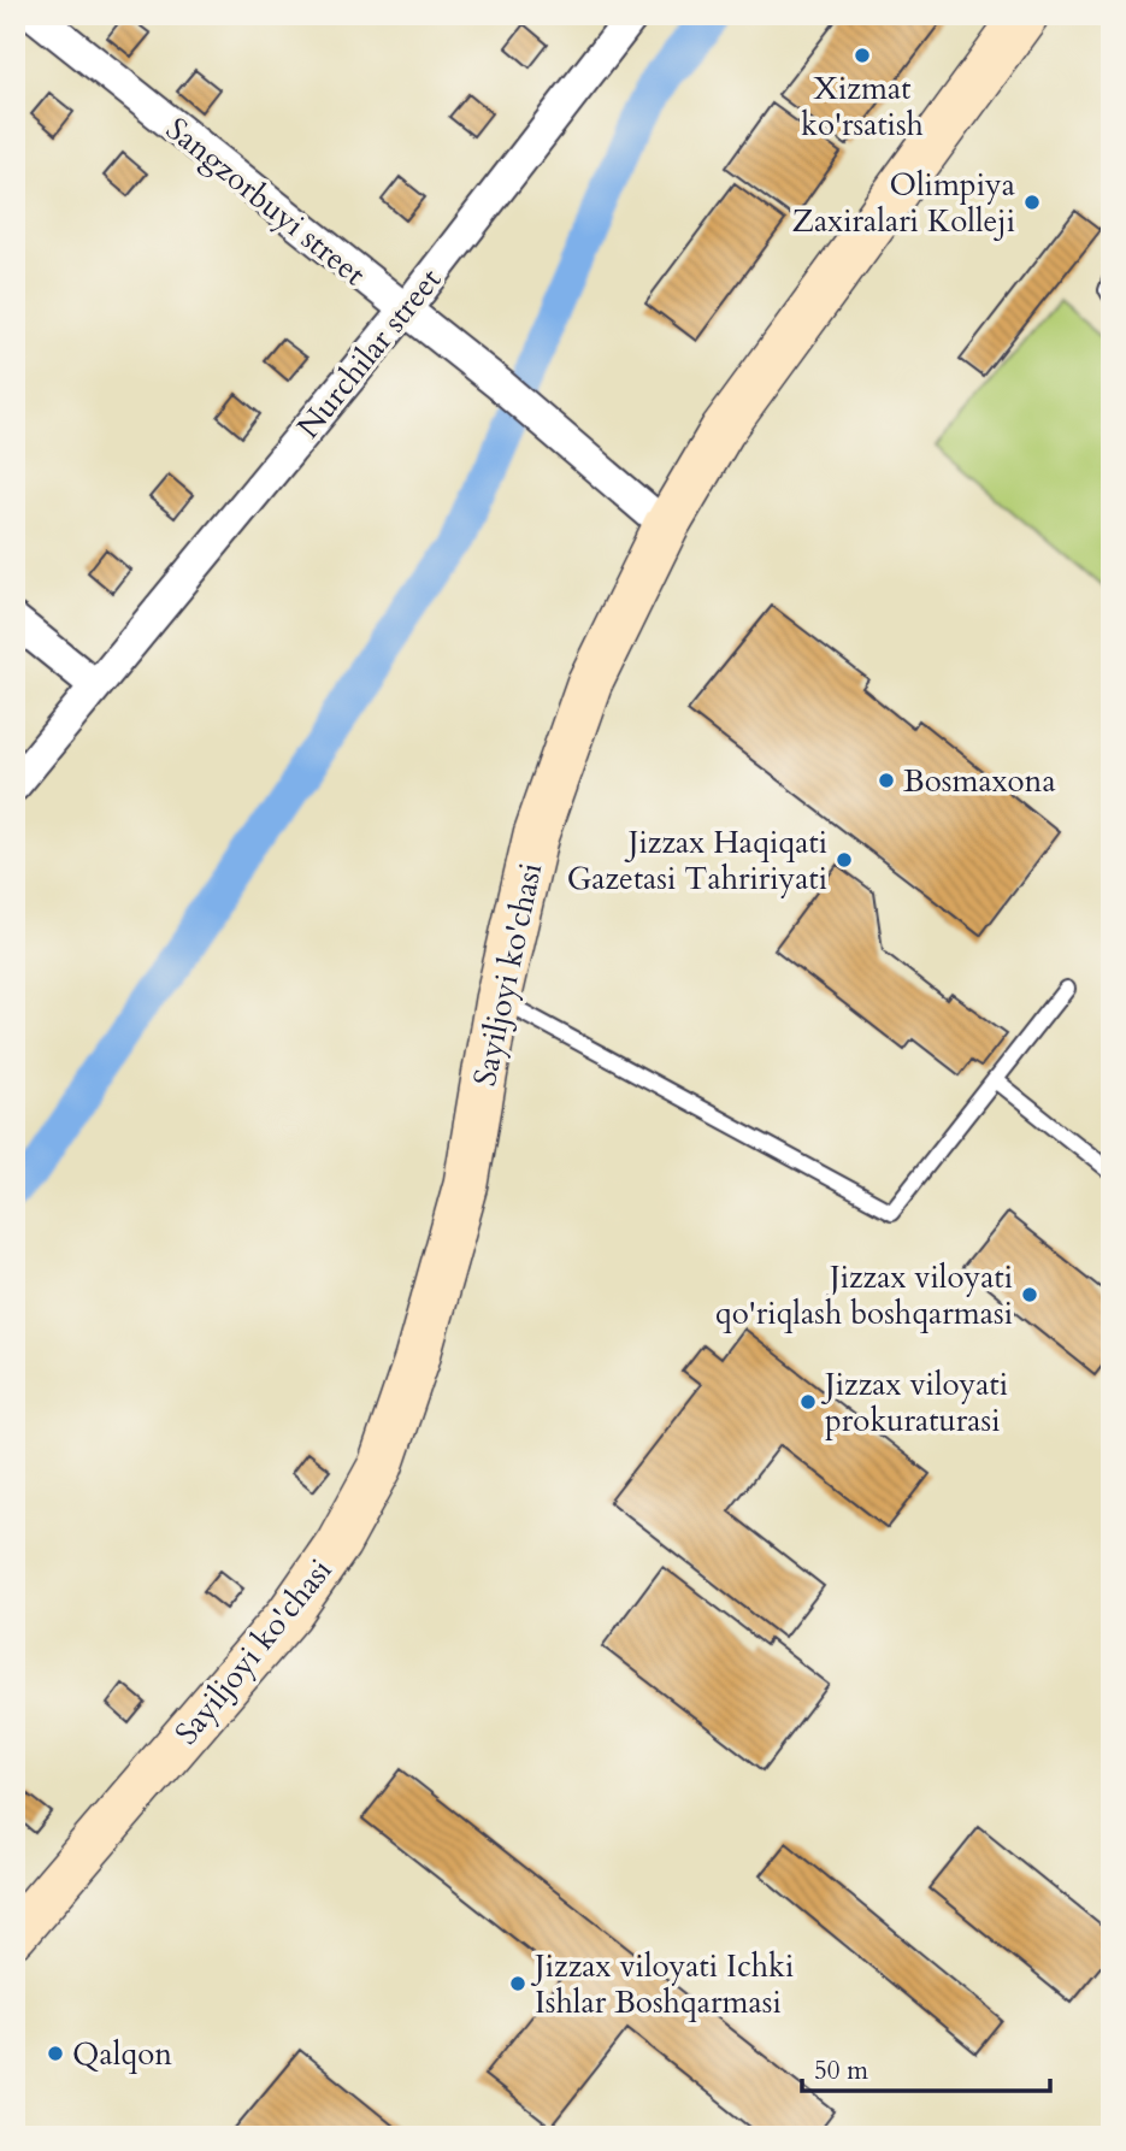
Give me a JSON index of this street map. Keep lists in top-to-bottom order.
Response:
{
  "streets": {
    "main road": ["Sayiljoyi ko'chasi"],
    "street": ["Sangzorbuyi street", "Nurchilar street"]
  },
  "crossings": [
    ["Sangzorbuyi street", "Nurchilar street"],
    ["Sangzorbuyi street", "Sayiljoyi ko'chasi"]
  ],
  "places": [
    "Xizmat ko'rsatish",
    "Olimpiya Zaxiralari Kolleji",
    "Bosmaxona",
    "Jizzax Haqiqati Gazetasi Tahririyati",
    "Jizzax viloyati qo'riqlash boshqarmasi",
    "Jizzax viloyati prokuraturasi",
    "Jizzax viloyati Ichki Ishlar Boshqarmasi",
    "Qalqon"
  ],
  "scale_bar": "50 m"
}
